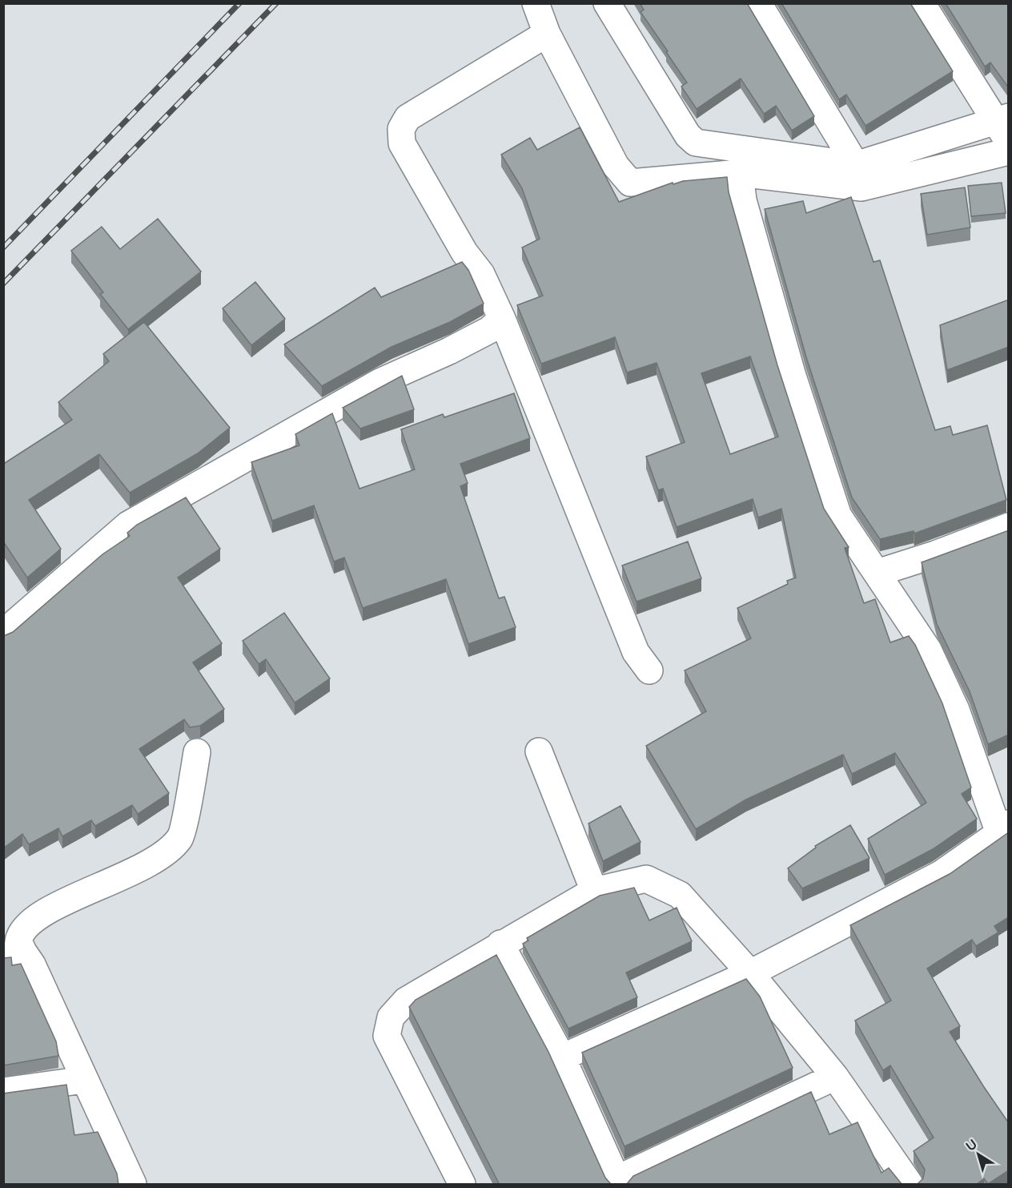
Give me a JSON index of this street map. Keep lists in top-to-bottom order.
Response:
{
  "north": "top left"
}
